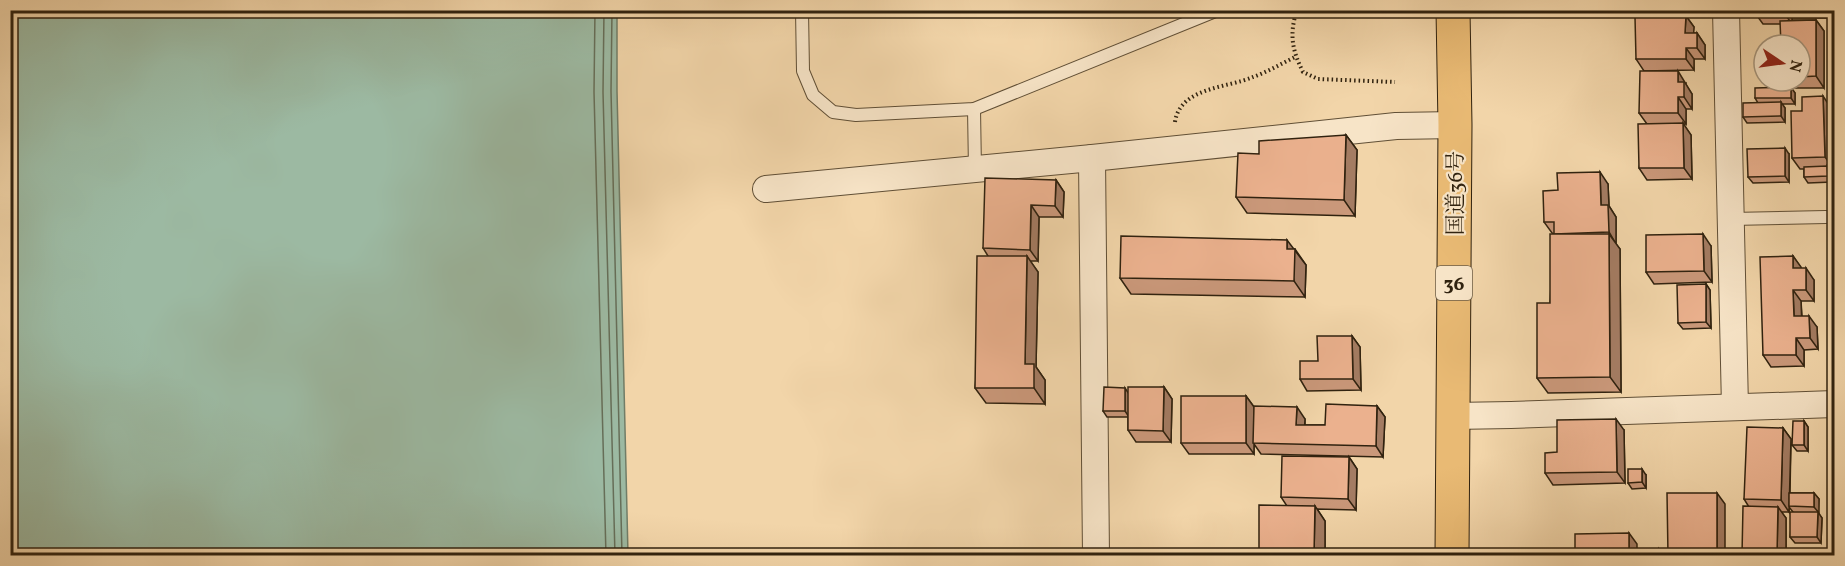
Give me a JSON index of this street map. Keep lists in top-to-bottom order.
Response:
{
  "streets": {
    "highway": ["国道36号", "36"]
  },
  "north": "right"
}
